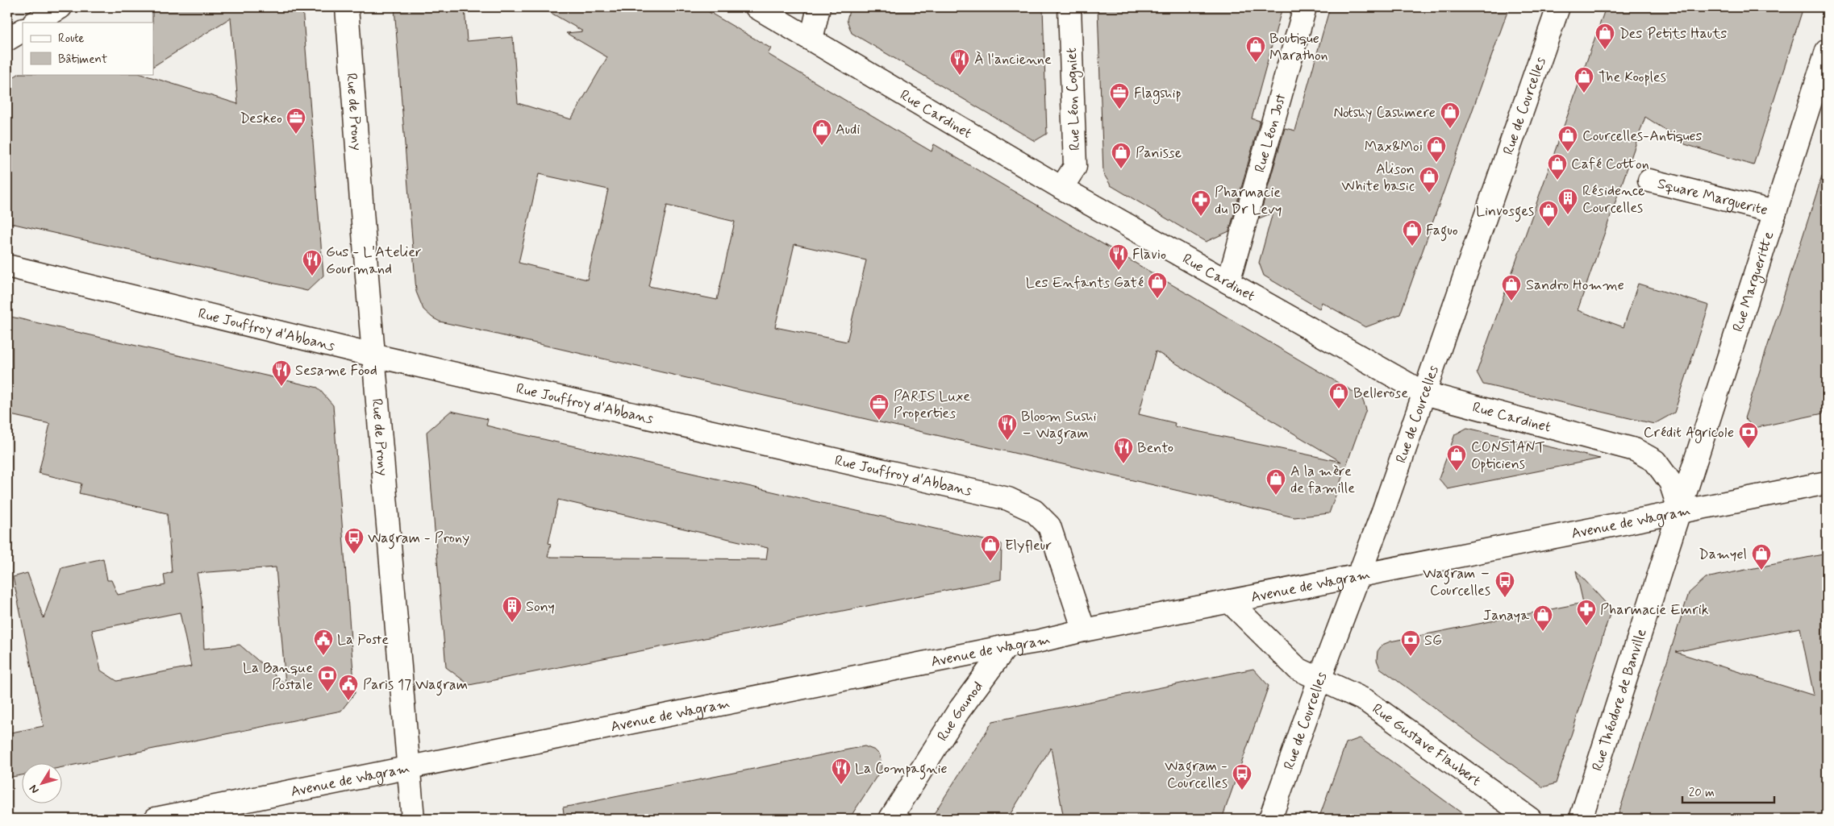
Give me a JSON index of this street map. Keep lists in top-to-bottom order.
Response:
{
  "streets": {
    "street": [
      "Rue Léon Cogniet",
      "Rue de Courcelles",
      "Rue de Prony",
      "Rue Cardinet",
      "Rue Léon Jost",
      "Square Marguerite",
      "Rue Margueritte",
      "Rue Jouffroy d'Abbans",
      "Avenue de Wagram",
      "Rue Théodore de Banville",
      "Rue Gounod",
      "Rue Gustave Flaubert"
    ]
  },
  "crossings": [
    ["Rue Léon Cogniet", "Rue Cardinet"],
    ["Rue de Courcelles", "Rue Cardinet"],
    ["Rue de Courcelles", "Avenue de Wagram"],
    ["Rue de Courcelles", "Rue Gustave Flaubert"],
    ["Rue de Prony", "Rue Jouffroy d'Abbans"],
    ["Rue de Prony", "Avenue de Wagram"],
    ["Rue Cardinet", "Rue Léon Jost"],
    ["Rue Cardinet", "Rue Margueritte"],
    ["Rue Cardinet", "Avenue de Wagram"],
    ["Rue Cardinet", "Rue Théodore de Banville"],
    ["Square Marguerite", "Rue Margueritte"],
    ["Rue Margueritte", "Avenue de Wagram"],
    ["Rue Margueritte", "Rue Théodore de Banville"],
    ["Rue Jouffroy d'Abbans", "Avenue de Wagram"],
    ["Avenue de Wagram", "Rue Théodore de Banville"],
    ["Avenue de Wagram", "Rue Gounod"],
    ["Avenue de Wagram", "Rue Gustave Flaubert"]
  ],
  "places": {
    "shop": [
      "Des Petits Hauts",
      "Boutique Marathon",
      "The Kooples",
      "Notshy Cashmere",
      "Audi",
      "Courcelles-Antiques",
      "Max&Moi",
      "Panisse",
      "Café Cotton",
      "Alison White basic",
      "Linvosges",
      "Faguo",
      "Les Enfants Gaté",
      "Sandro Homme",
      "Bellerose",
      "CONSTANT Opticiens",
      "A la mère de famille",
      "Elyfleur",
      "Damyel",
      "Janaya"
    ],
    "restaurant": [
      "À l'ancienne",
      "Flavio",
      "Gus - L'Atelier Gourmand",
      "Sesame Food",
      "Bloom Sushi – Wagram",
      "Bento",
      "La Compagnie"
    ],
    "office": ["Flagship", "Deskeo", "PARIS Luxe Properties"],
    "building": ["Résidence Courcelles", "Sony"],
    "pharmacy": ["Pharmacie du Dr Levy", "Pharmacie Emrik"],
    "bank": ["Crédit Agricole", "SG", "La Banque Postale"],
    "bus stop": ["Wagram - Prony", "Wagram – Courcelles", "Wagram - Courcelles"],
    "public building": ["La Poste", "Paris 17 Wagram"]
  },
  "legend": ["Route", "Bâtiment"],
  "scale_bar": "20 m",
  "north": "bottom left"
}
